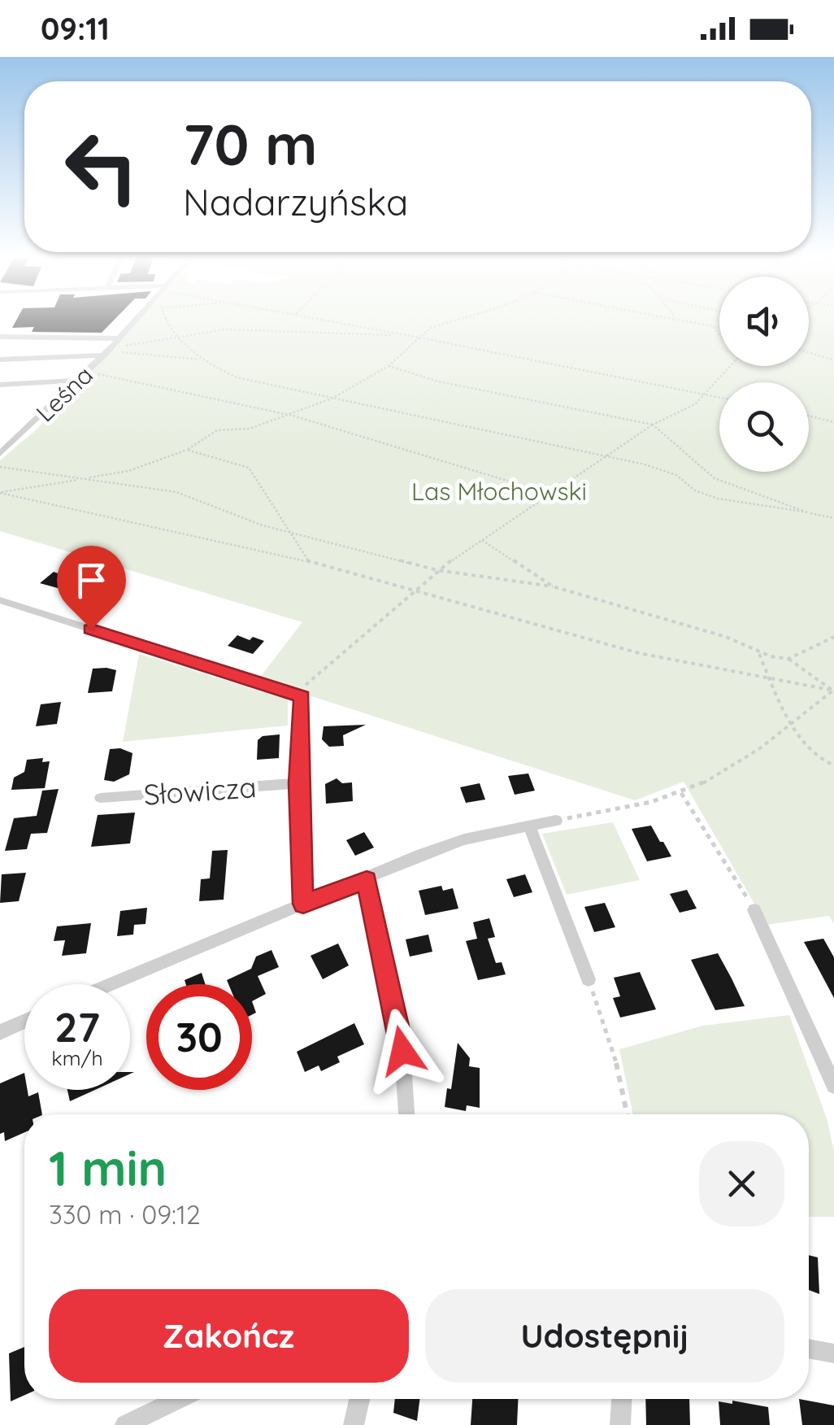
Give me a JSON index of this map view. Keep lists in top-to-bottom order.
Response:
{
  "streets": {
    "street": ["Leśna", "Słowicza"]
  },
  "parks": ["Las Młochowski"],
  "page": {
    "status": "09:11",
    "turn": ["70 m", "Nadarzyńska"],
    "speed": "27 km/h",
    "limit": "30",
    "heading": ["1 min", "330 m · 09:12"],
    "buttons": ["Zakończ", "Udostępnij"]
  }
}
